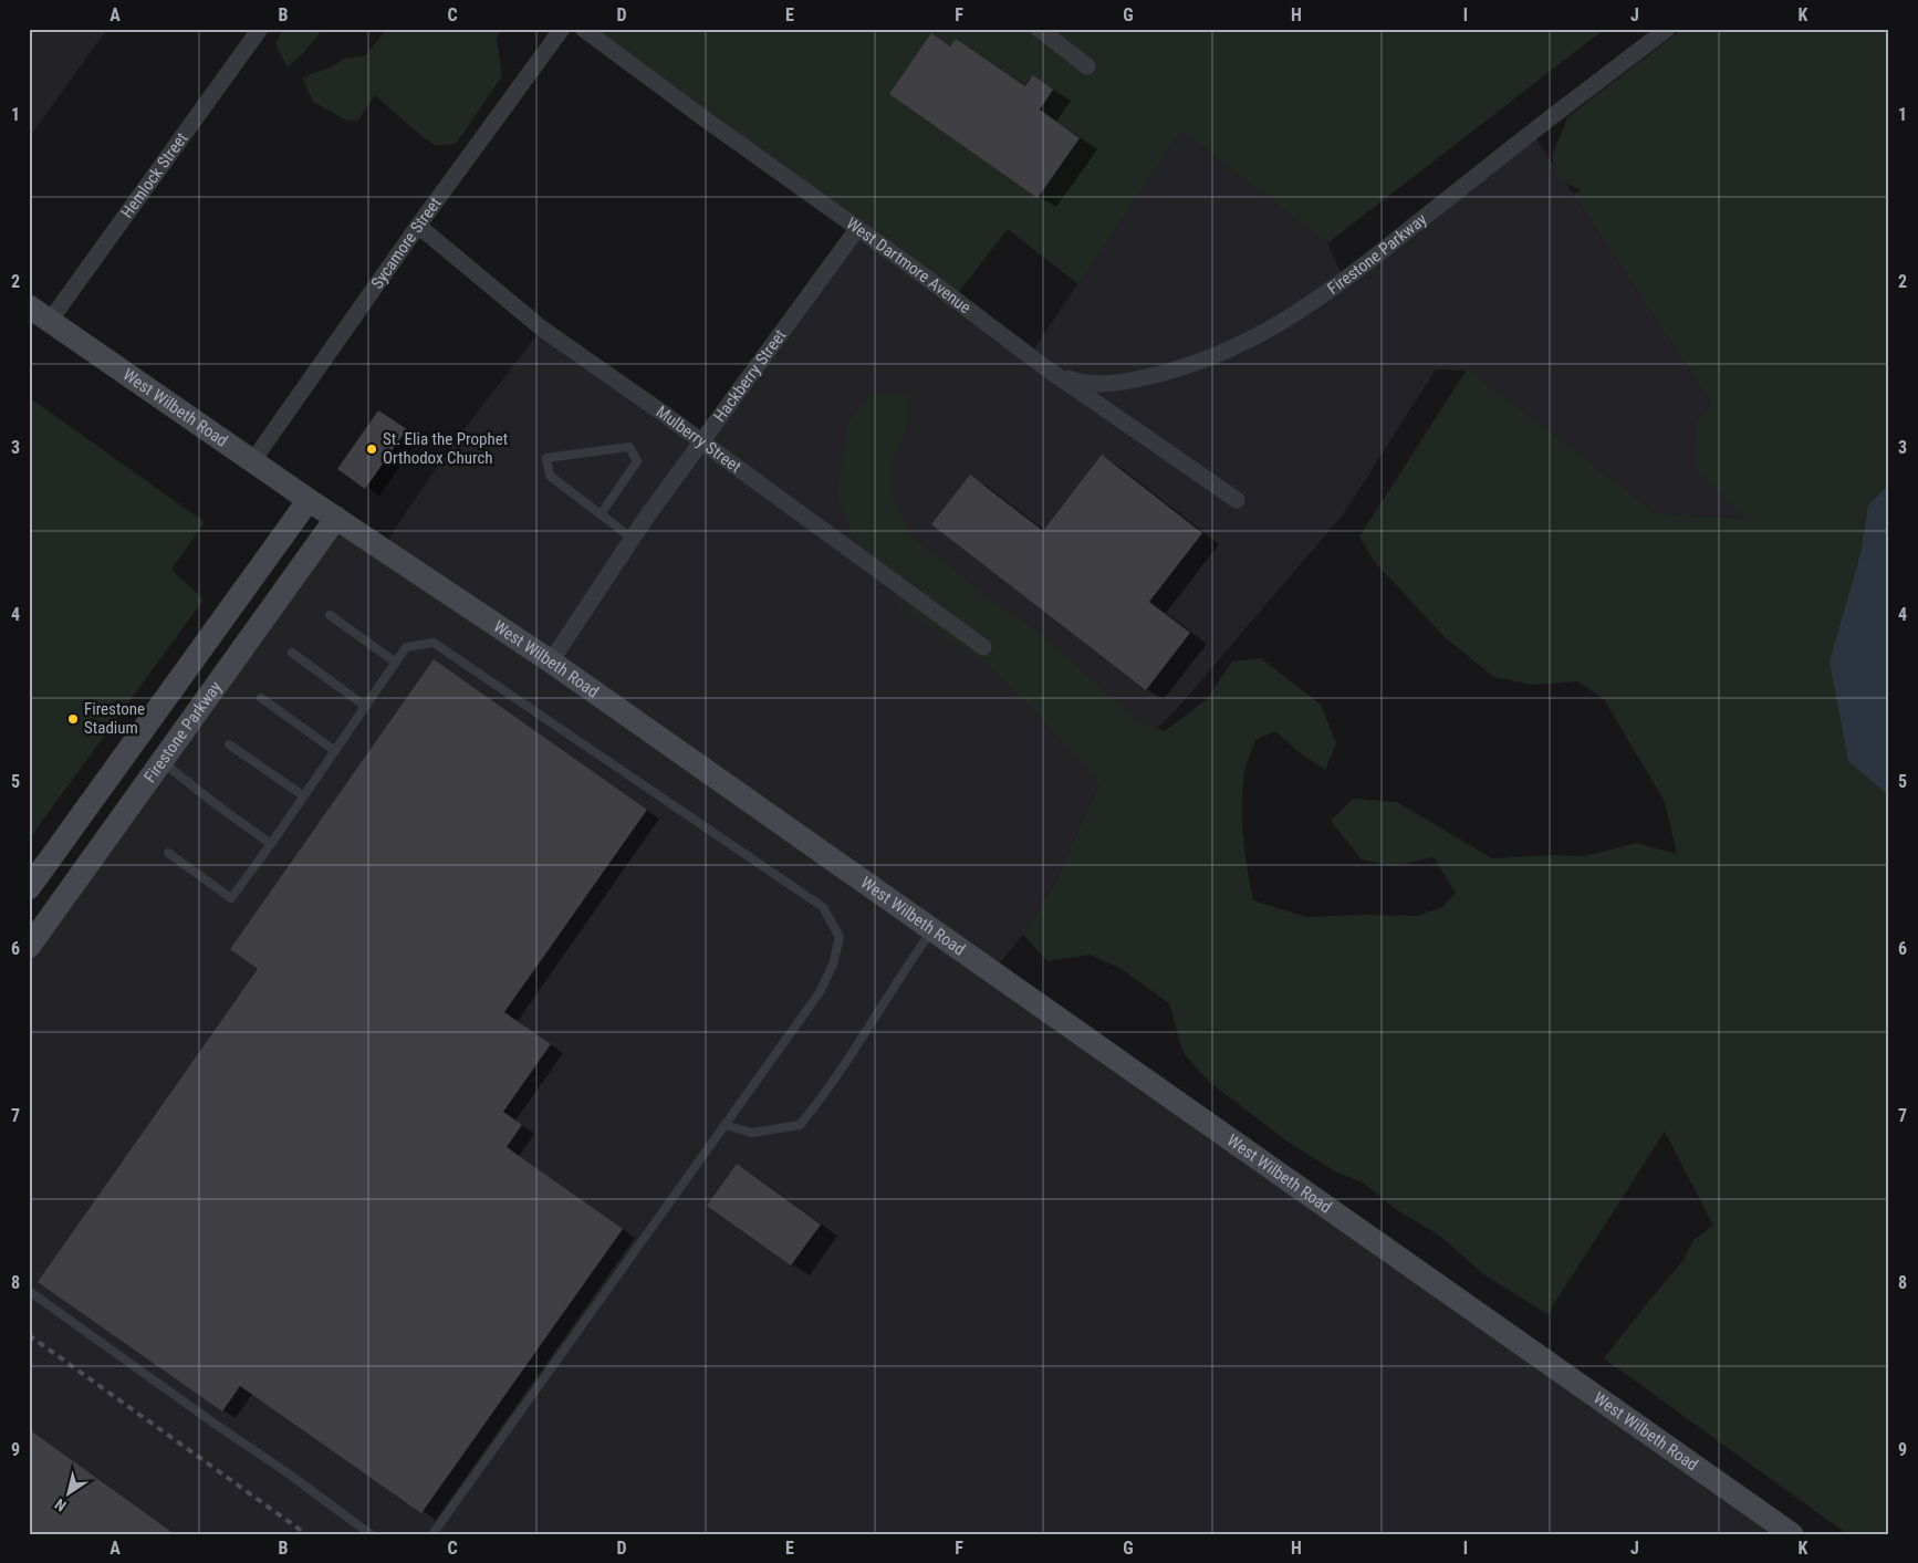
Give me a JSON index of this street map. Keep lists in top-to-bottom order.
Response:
{
  "streets": {
    "main road": ["Firestone Parkway", "West Wilbeth Road"],
    "street": [
      "Hemlock Street",
      "Sycamore Street",
      "West Dartmore Avenue",
      "Hackberry Street",
      "Mulberry Street"
    ]
  },
  "crossings": [
    ["Hemlock Street", "West Wilbeth Road"],
    ["Sycamore Street", "West Wilbeth Road"],
    ["Sycamore Street", "Mulberry Street"],
    ["Firestone Parkway", "West Dartmore Avenue"],
    ["Firestone Parkway", "West Wilbeth Road"],
    ["West Dartmore Avenue", "Hackberry Street"],
    ["Hackberry Street", "West Wilbeth Road"],
    ["Hackberry Street", "Mulberry Street"]
  ],
  "places": ["St. Elia the Prophet Orthodox Church", "Firestone Stadium"],
  "north": "bottom left",
  "grid": {
    "columns": [
      "A",
      "B",
      "C",
      "D",
      "E",
      "F",
      "G",
      "H",
      "I",
      "J",
      "K"
    ],
    "rows": [
      "1",
      "2",
      "3",
      "4",
      "5",
      "6",
      "7",
      "8",
      "9"
    ]
  }
}
